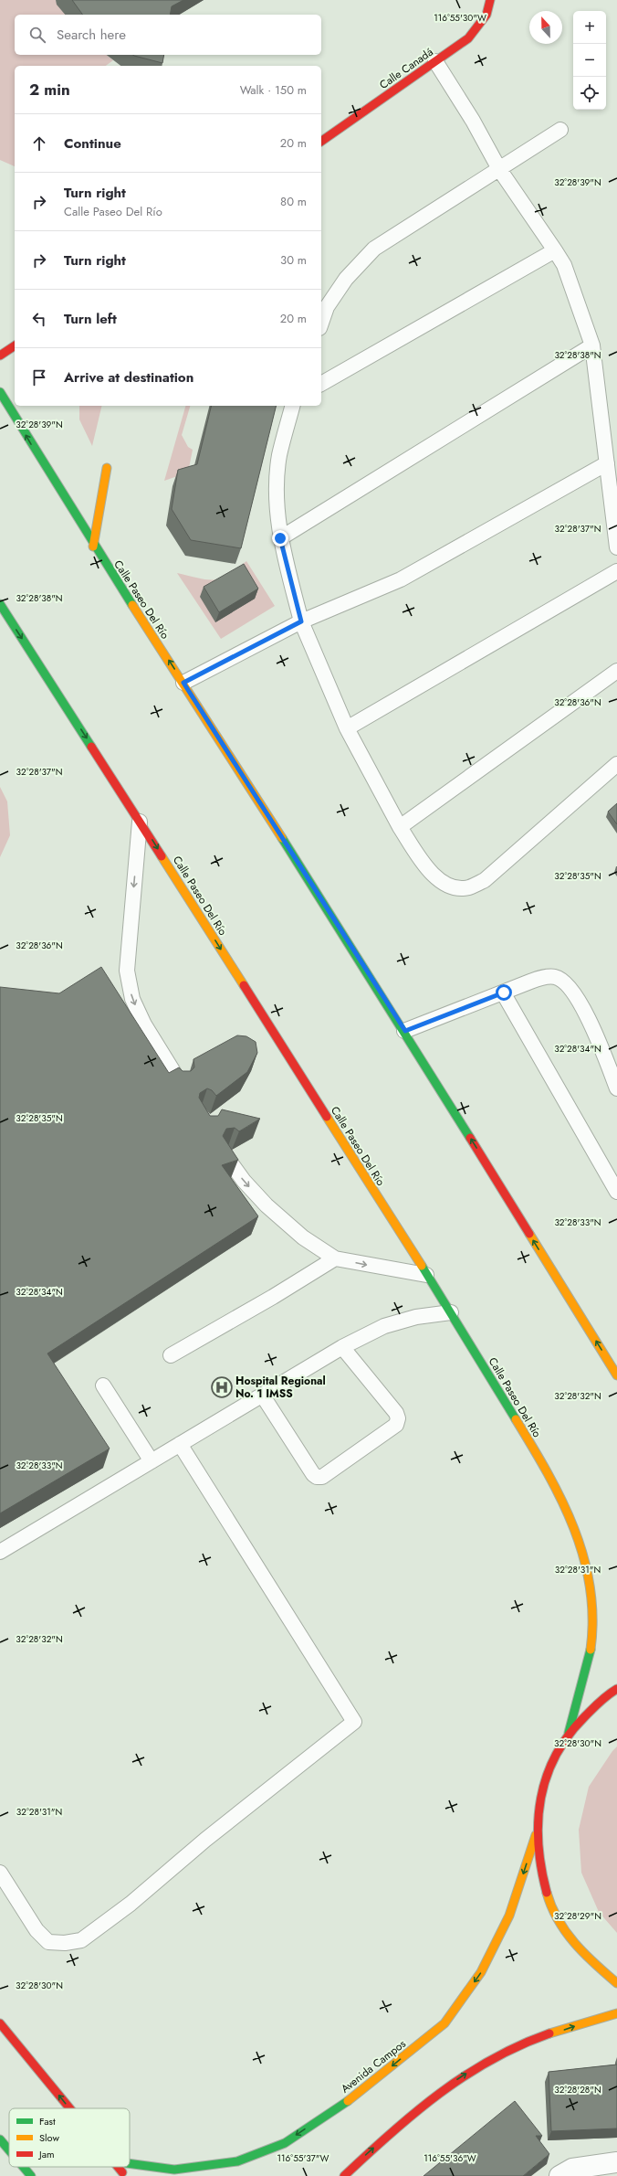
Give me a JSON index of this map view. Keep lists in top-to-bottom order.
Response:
{
  "streets": {
    "main road": ["Calle Canadá", "Calle Paseo Del Río", "Avenida Campos"]
  },
  "places": {
    "hospital": ["Hospital Regional No. 1 IMSS"]
  },
  "legend": ["Fast", "Slow", "Jam"],
  "north": "top",
  "page": {
    "map_buttons": ["+", "−"],
    "search": "Search here",
    "heading": ["2 min", "Walk · 150 m"],
    "list": [
      ["Continue", "20 m"],
      ["Turn right", "Calle Paseo Del Río", "80 m"],
      ["Turn right", "30 m"],
      ["Turn left", "20 m"],
      "Arrive at destination"
    ]
  },
  "coordinates": [
    "116°55'30\"W",
    "32°28'39\"N",
    "32°28'38\"N",
    "32°28'37\"N",
    "32°28'36\"N",
    "32°28'35\"N",
    "32°28'34\"N",
    "32°28'33\"N",
    "32°28'32\"N",
    "32°28'31\"N",
    "32°28'30\"N",
    "32°28'29\"N",
    "32°28'28\"N",
    "116°55'37\"W",
    "116°55'36\"W"
  ]
}
